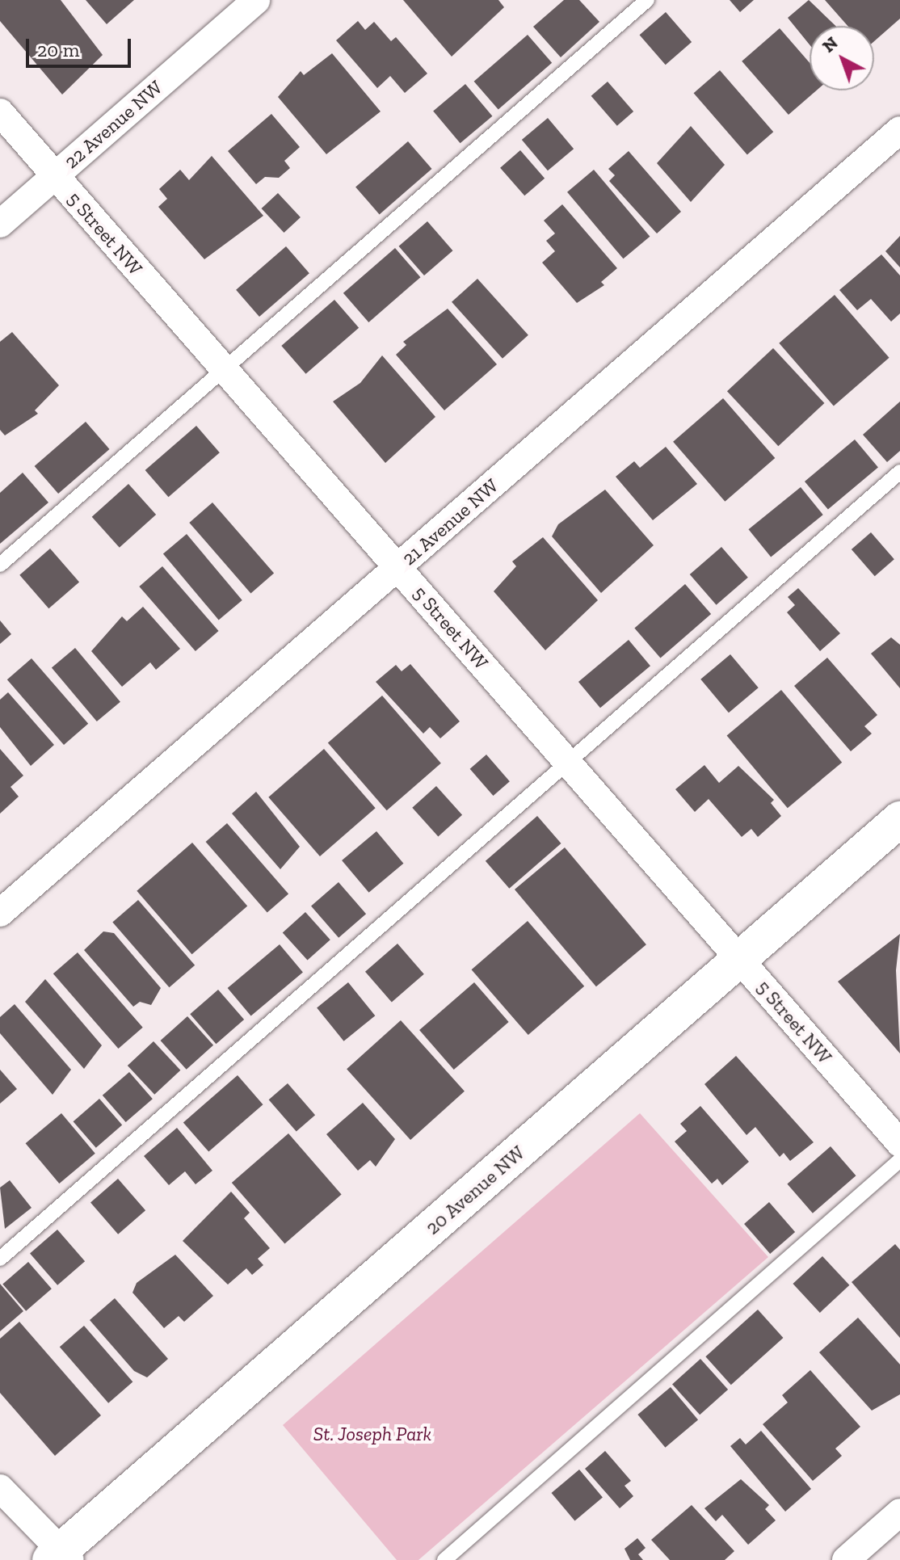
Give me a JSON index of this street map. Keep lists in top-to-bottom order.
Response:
{
  "streets": {
    "street": [
      "22 Avenue NW",
      "5 Street NW",
      "21 Avenue NW",
      "20 Avenue NW"
    ]
  },
  "crossings": [
    ["22 Avenue NW", "5 Street NW"],
    ["5 Street NW", "21 Avenue NW"],
    ["5 Street NW", "20 Avenue NW"]
  ],
  "parks": ["St. Joseph Park"],
  "scale_bar": "20 m",
  "north": "top left"
}
